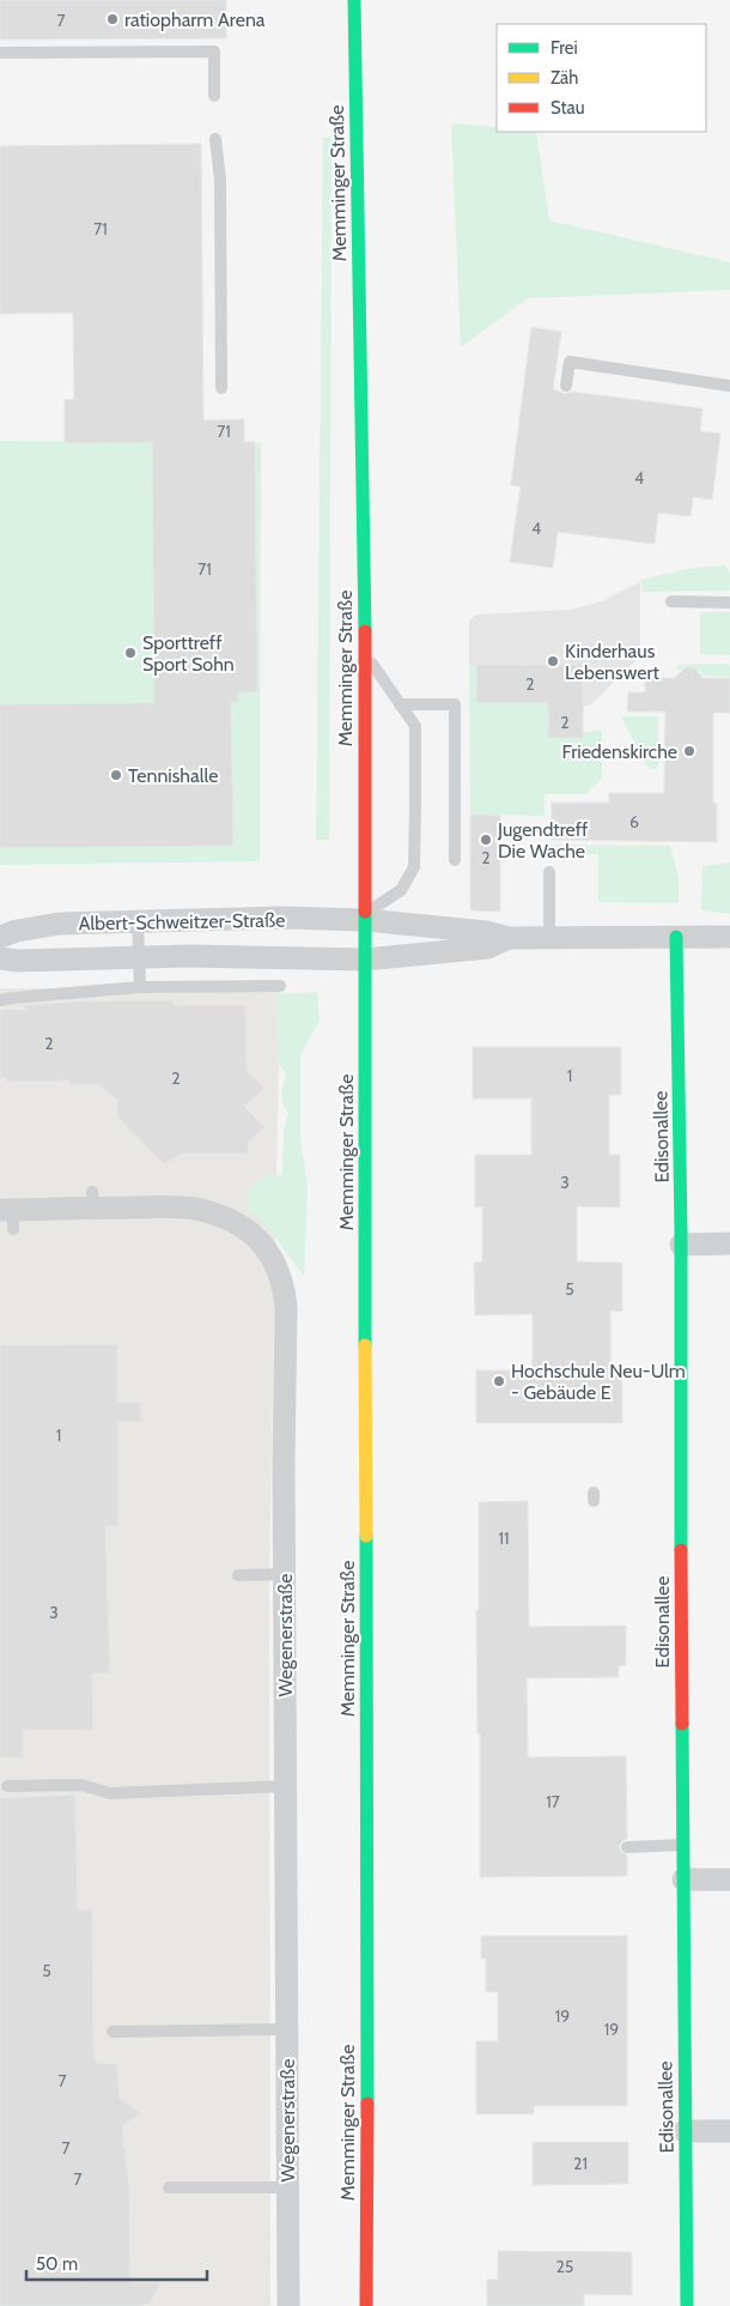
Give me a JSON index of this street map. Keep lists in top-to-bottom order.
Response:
{
  "streets": {
    "main road": ["Memminger Straße", "Edisonallee"],
    "street": ["Albert-Schweitzer-Straße", "Wegenerstraße"]
  },
  "crossings": [
    ["Memminger Straße", "Albert-Schweitzer-Straße"]
  ],
  "places": [
    "ratiopharm Arena",
    "Sporttreff Sport Sohn",
    "Kinderhaus Lebenswert",
    "Friedenskirche",
    "Tennishalle",
    "Jugendtreff Die Wache",
    "Hochschule Neu-Ulm - Gebäude E"
  ],
  "house_numbers": [
    "7",
    "71",
    "71",
    "4",
    "4",
    "71",
    "2",
    "2",
    "6",
    "2",
    "2",
    "1",
    "2",
    "3",
    "5",
    "1",
    "11",
    "3",
    "17",
    "5",
    "19",
    "19",
    "7",
    "7",
    "21",
    "7",
    "25"
  ],
  "legend": ["Frei", "Zäh", "Stau"],
  "scale_bar": "50 m"
}
